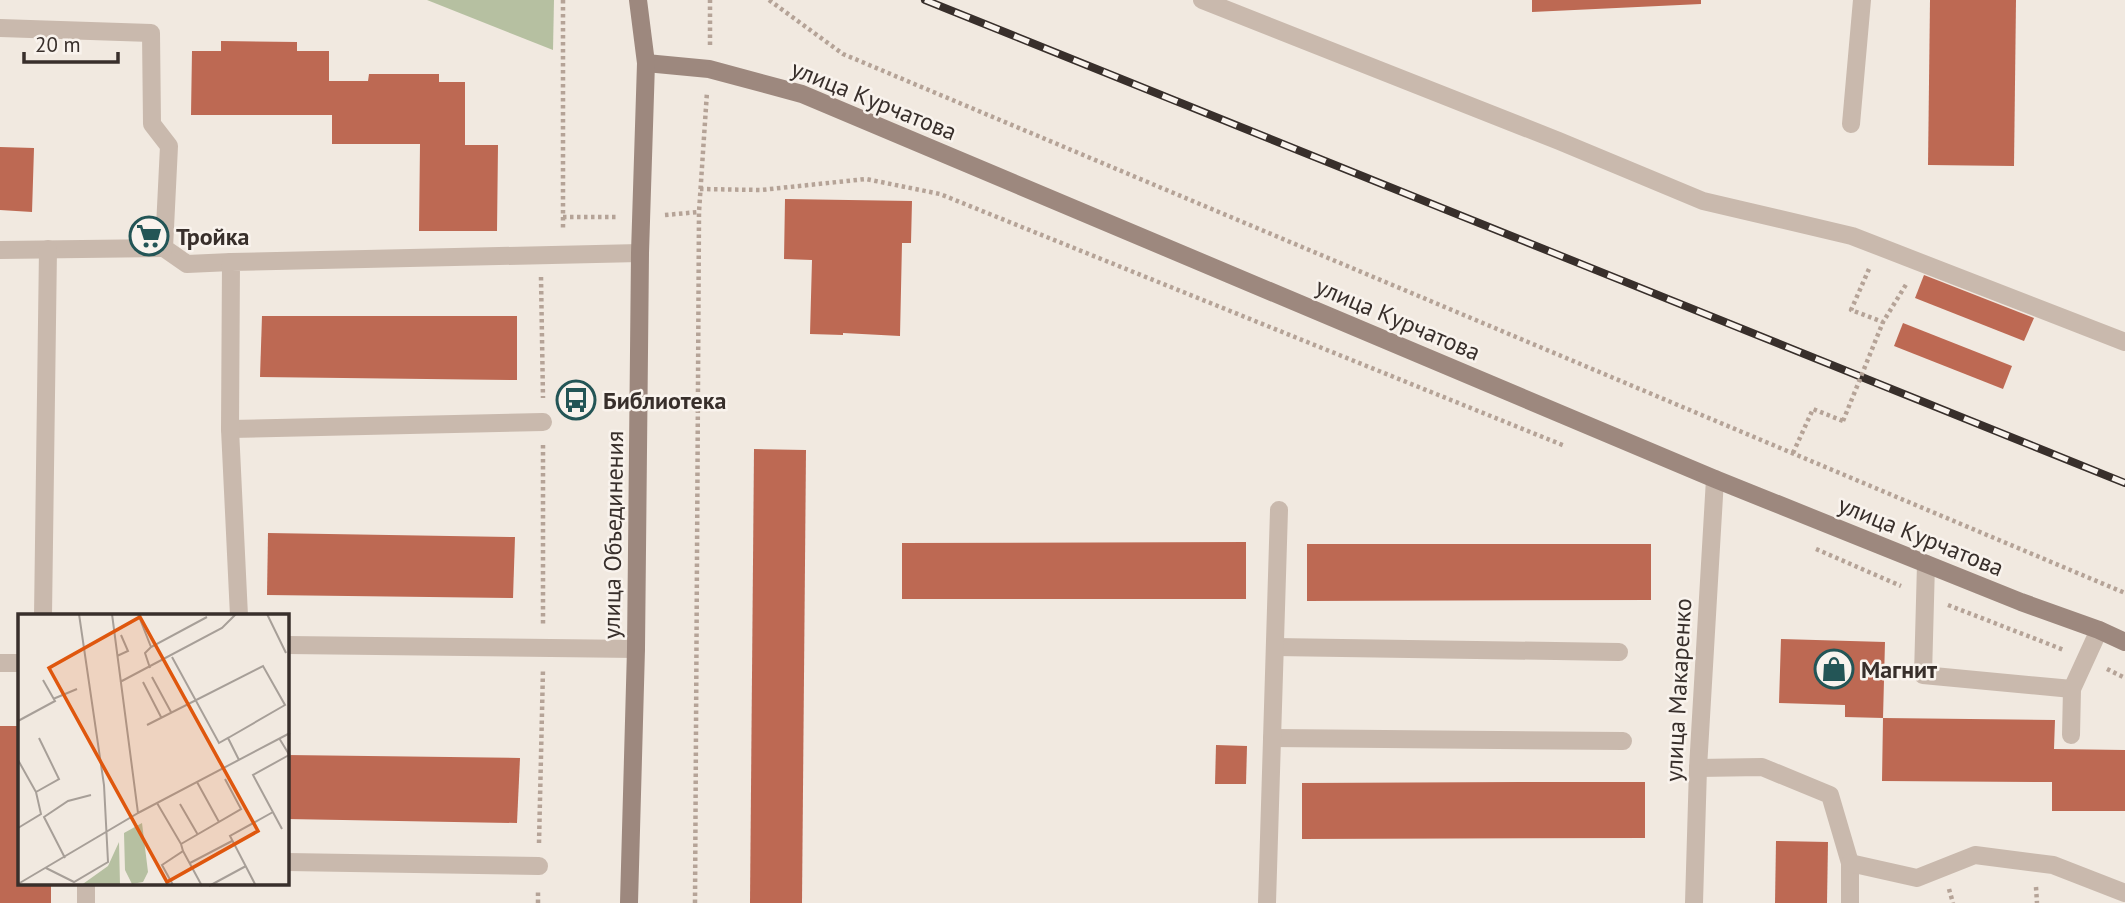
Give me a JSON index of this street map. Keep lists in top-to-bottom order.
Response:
{
  "streets": {
    "main road": ["улица Курчатова", "улица Объединения"],
    "street": ["улица Макаренко"]
  },
  "crossings": [
    ["улица Курчатова", "улица Объединения"],
    ["улица Курчатова", "улица Макаренко"]
  ],
  "places": {
    "supermarket": ["Тройка"],
    "bus stop": ["Библиотека"],
    "shop": ["Магнит"]
  },
  "scale_bar": "20 m"
}
